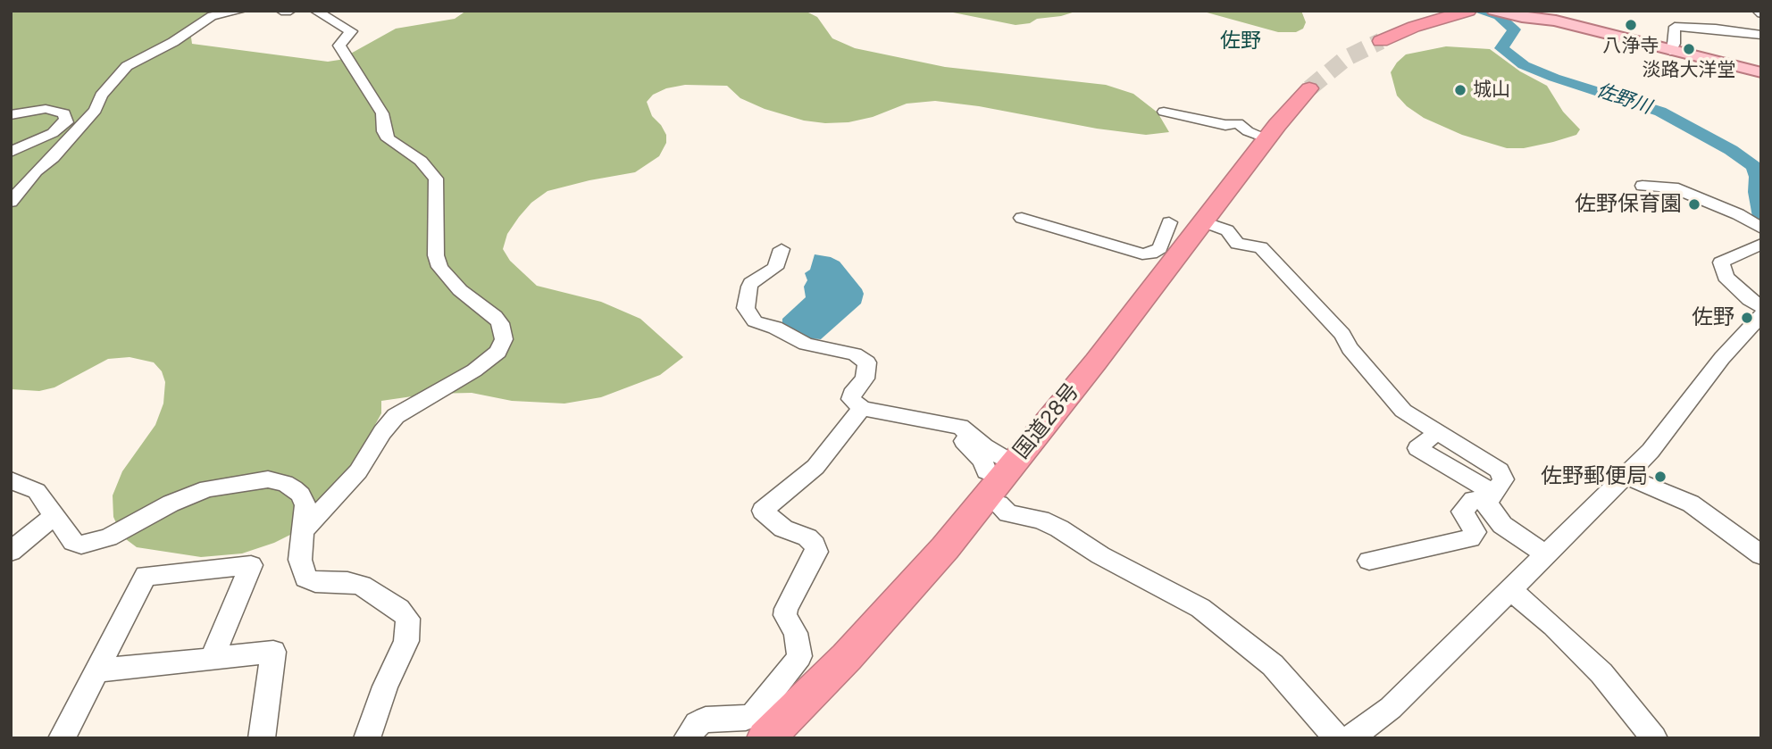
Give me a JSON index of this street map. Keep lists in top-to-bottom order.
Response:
{
  "streets": {
    "highway": ["国道28号"]
  },
  "districts": ["佐野"],
  "water": ["佐野川"],
  "places": [
    "八浄寺",
    "淡路大洋堂",
    "城山",
    "佐野保育園",
    "佐野",
    "佐野郵便局"
  ]
}
